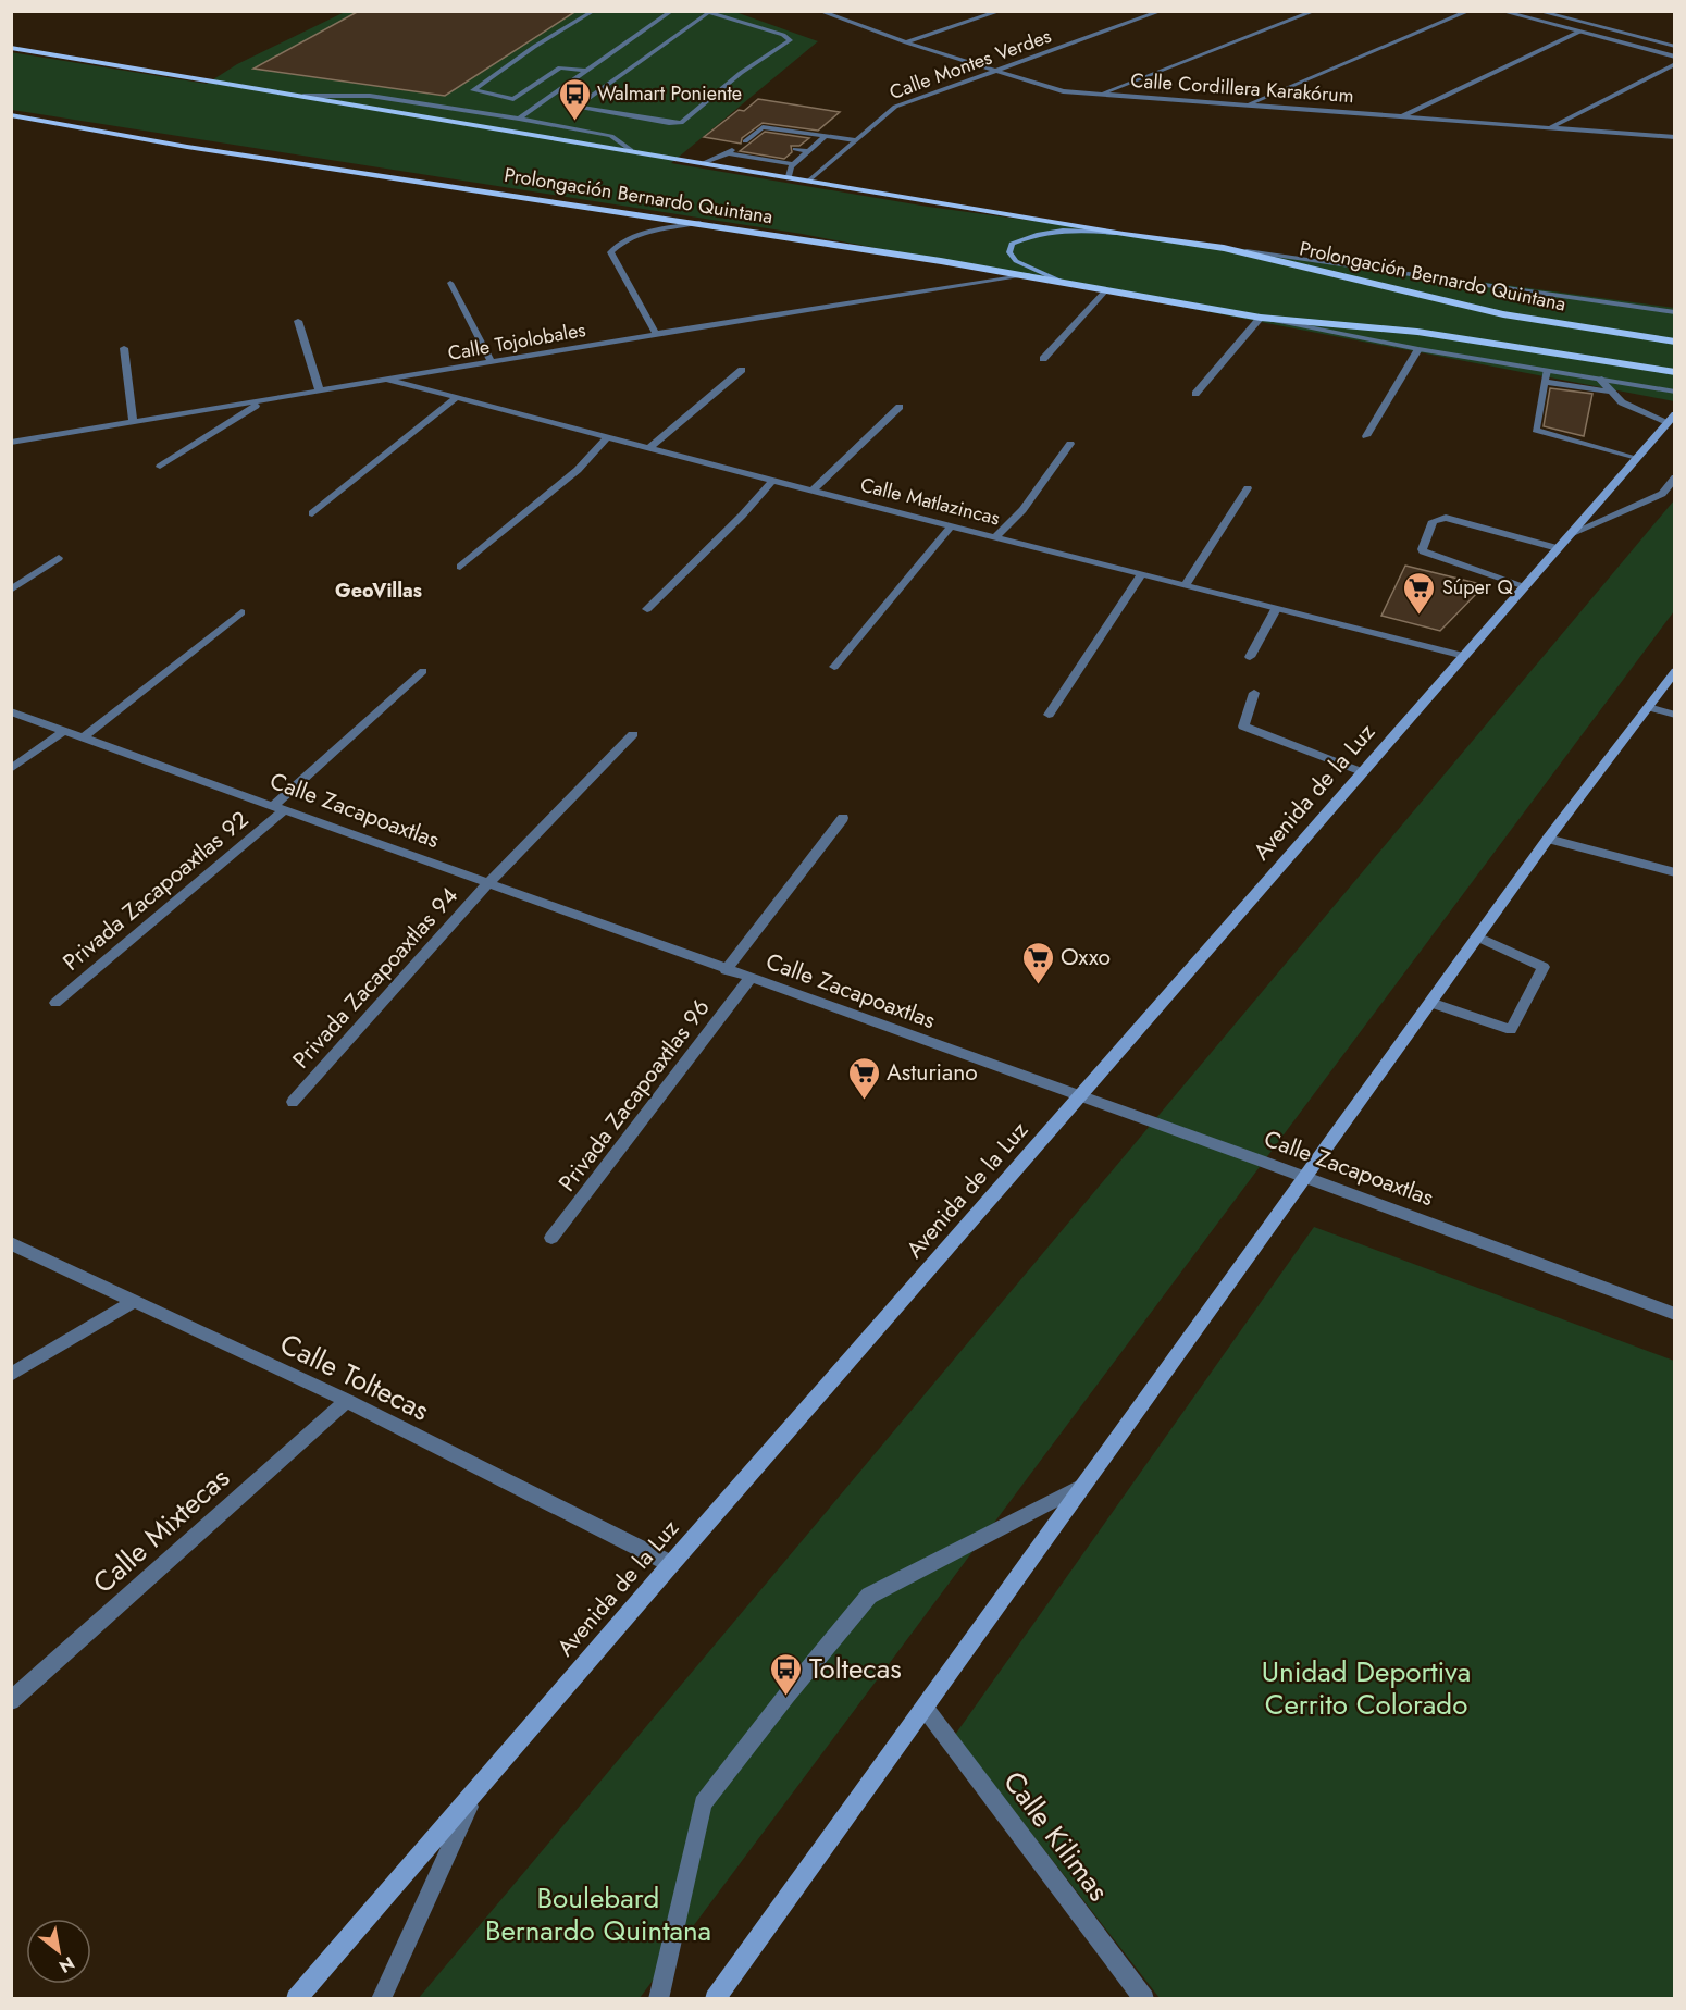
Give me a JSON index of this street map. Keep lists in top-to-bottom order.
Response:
{
  "streets": {
    "main road": ["Prolongación Bernardo Quintana", "Avenida de la Luz"],
    "street": [
      "Calle Montes Verdes",
      "Calle Cordillera Karakórum",
      "Calle Tojolobales",
      "Calle Matlazincas",
      "Calle Zacapoaxtlas",
      "Privada Zacapoaxtlas 92",
      "Privada Zacapoaxtlas 94",
      "Privada Zacapoaxtlas 96",
      "Calle Toltecas",
      "Calle Mixtecas",
      "Calle Kilimas"
    ]
  },
  "crossings": [
    ["Calle Montes Verdes", "Calle Cordillera Karakórum"],
    ["Calle Montes Verdes", "Prolongación Bernardo Quintana"],
    ["Prolongación Bernardo Quintana", "Calle Tojolobales"],
    ["Calle Tojolobales", "Calle Matlazincas"],
    ["Calle Matlazincas", "Avenida de la Luz"],
    ["Avenida de la Luz", "Calle Zacapoaxtlas"],
    ["Avenida de la Luz", "Calle Toltecas"],
    ["Calle Zacapoaxtlas", "Privada Zacapoaxtlas 92"],
    ["Calle Zacapoaxtlas", "Privada Zacapoaxtlas 94"],
    ["Calle Zacapoaxtlas", "Privada Zacapoaxtlas 96"],
    ["Calle Toltecas", "Calle Mixtecas"]
  ],
  "districts": ["GeoVillas"],
  "parks": ["Unidad Deportiva Cerrito Colorado", "Boulebard Bernardo Quintana"],
  "places": {
    "bus stop": ["Walmart Poniente", "Toltecas"],
    "supermarket": ["Súper Q", "Oxxo", "Asturiano"]
  },
  "north": "bottom right"
}
